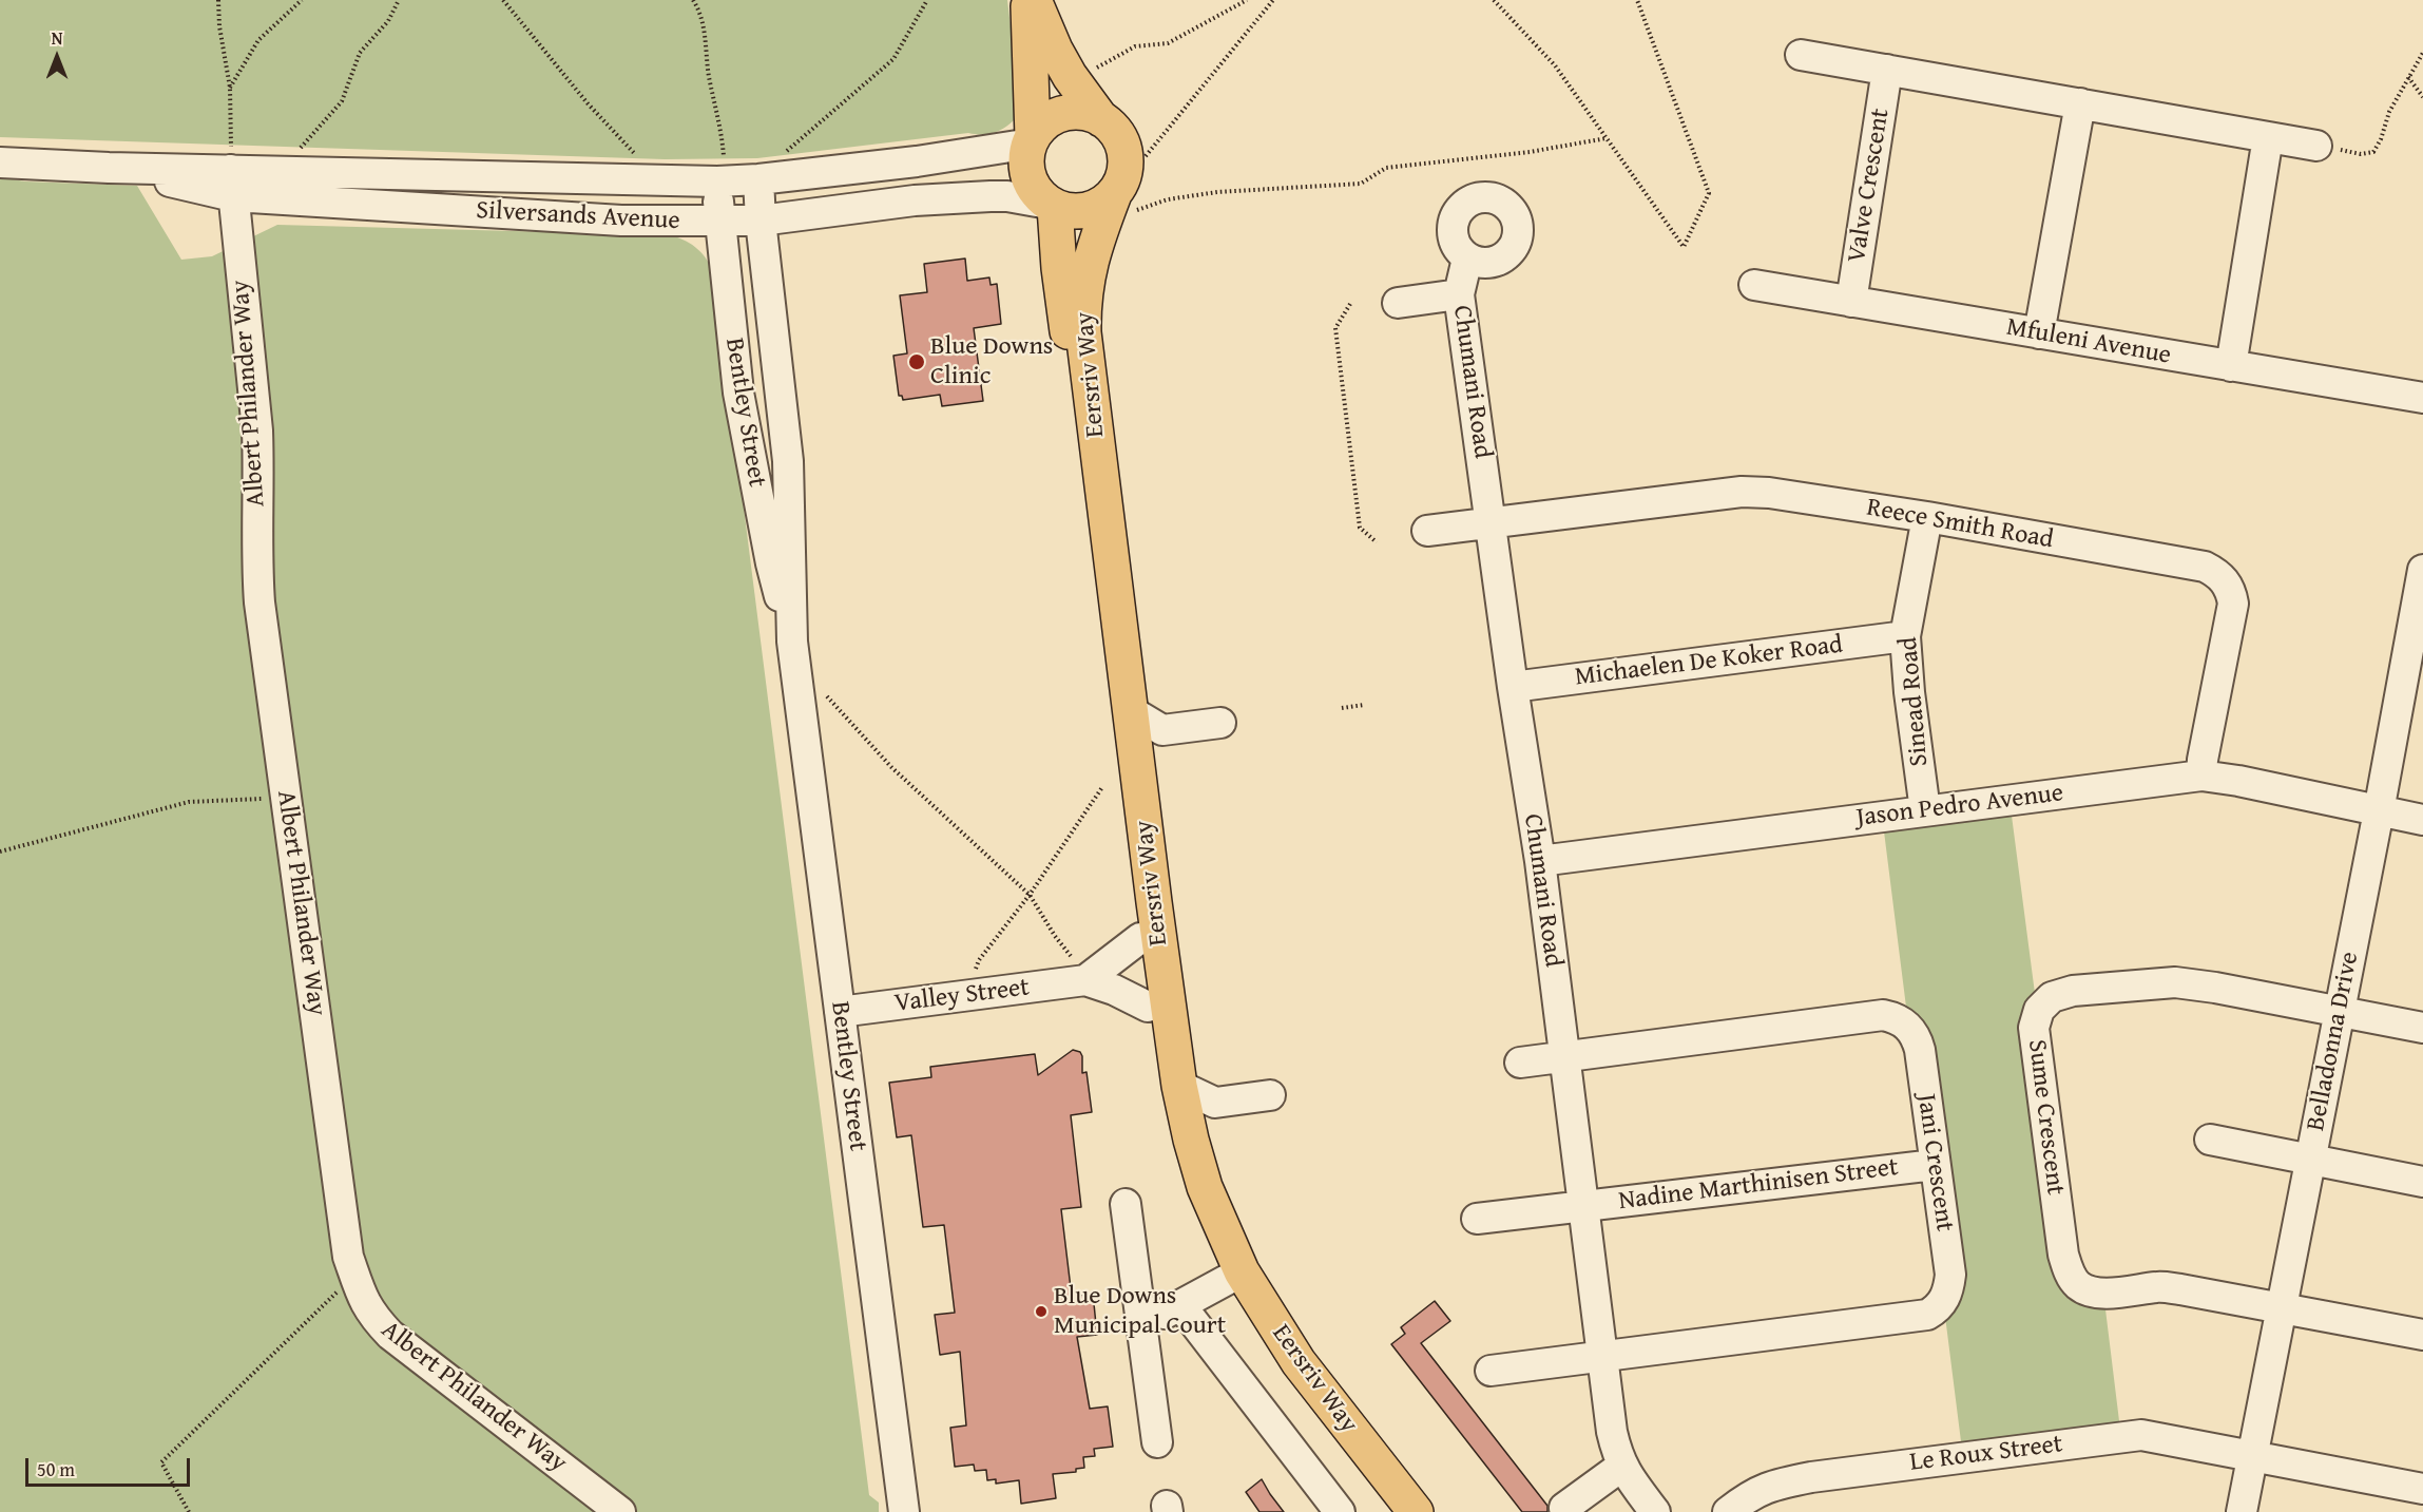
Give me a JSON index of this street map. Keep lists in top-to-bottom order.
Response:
{
  "streets": {
    "main road": ["Eersriv Way"],
    "street": [
      "Valve Crescent",
      "Silversands Avenue",
      "Mfuleni Avenue",
      "Chumani Road",
      "Albert Philander Way",
      "Bentley Street",
      "Reece Smith Road",
      "Michaelen De Koker Road",
      "Sinead Road",
      "Jason Pedro Avenue",
      "Valley Street",
      "Belladonna Drive",
      "Sume Crescent",
      "Jani Crescent",
      "Nadine Marthinisen Street",
      "Le Roux Street"
    ]
  },
  "crossings": [
    ["Valve Crescent", "Mfuleni Avenue"],
    ["Silversands Avenue", "Eersriv Way"],
    ["Silversands Avenue", "Albert Philander Way"],
    ["Silversands Avenue", "Bentley Street"],
    ["Eersriv Way", "Valley Street"],
    ["Chumani Road", "Reece Smith Road"],
    ["Chumani Road", "Michaelen De Koker Road"],
    ["Chumani Road", "Jason Pedro Avenue"],
    ["Chumani Road", "Jani Crescent"],
    ["Chumani Road", "Nadine Marthinisen Street"],
    ["Bentley Street", "Valley Street"],
    ["Reece Smith Road", "Sinead Road"],
    ["Reece Smith Road", "Jason Pedro Avenue"],
    ["Michaelen De Koker Road", "Sinead Road"],
    ["Sinead Road", "Jason Pedro Avenue"],
    ["Jason Pedro Avenue", "Belladonna Drive"],
    ["Belladonna Drive", "Sume Crescent"],
    ["Belladonna Drive", "Le Roux Street"],
    ["Jani Crescent", "Nadine Marthinisen Street"]
  ],
  "places": ["Blue Downs Clinic", "Blue Downs Municipal Court"],
  "scale_bar": "50 m",
  "north": "top"
}
